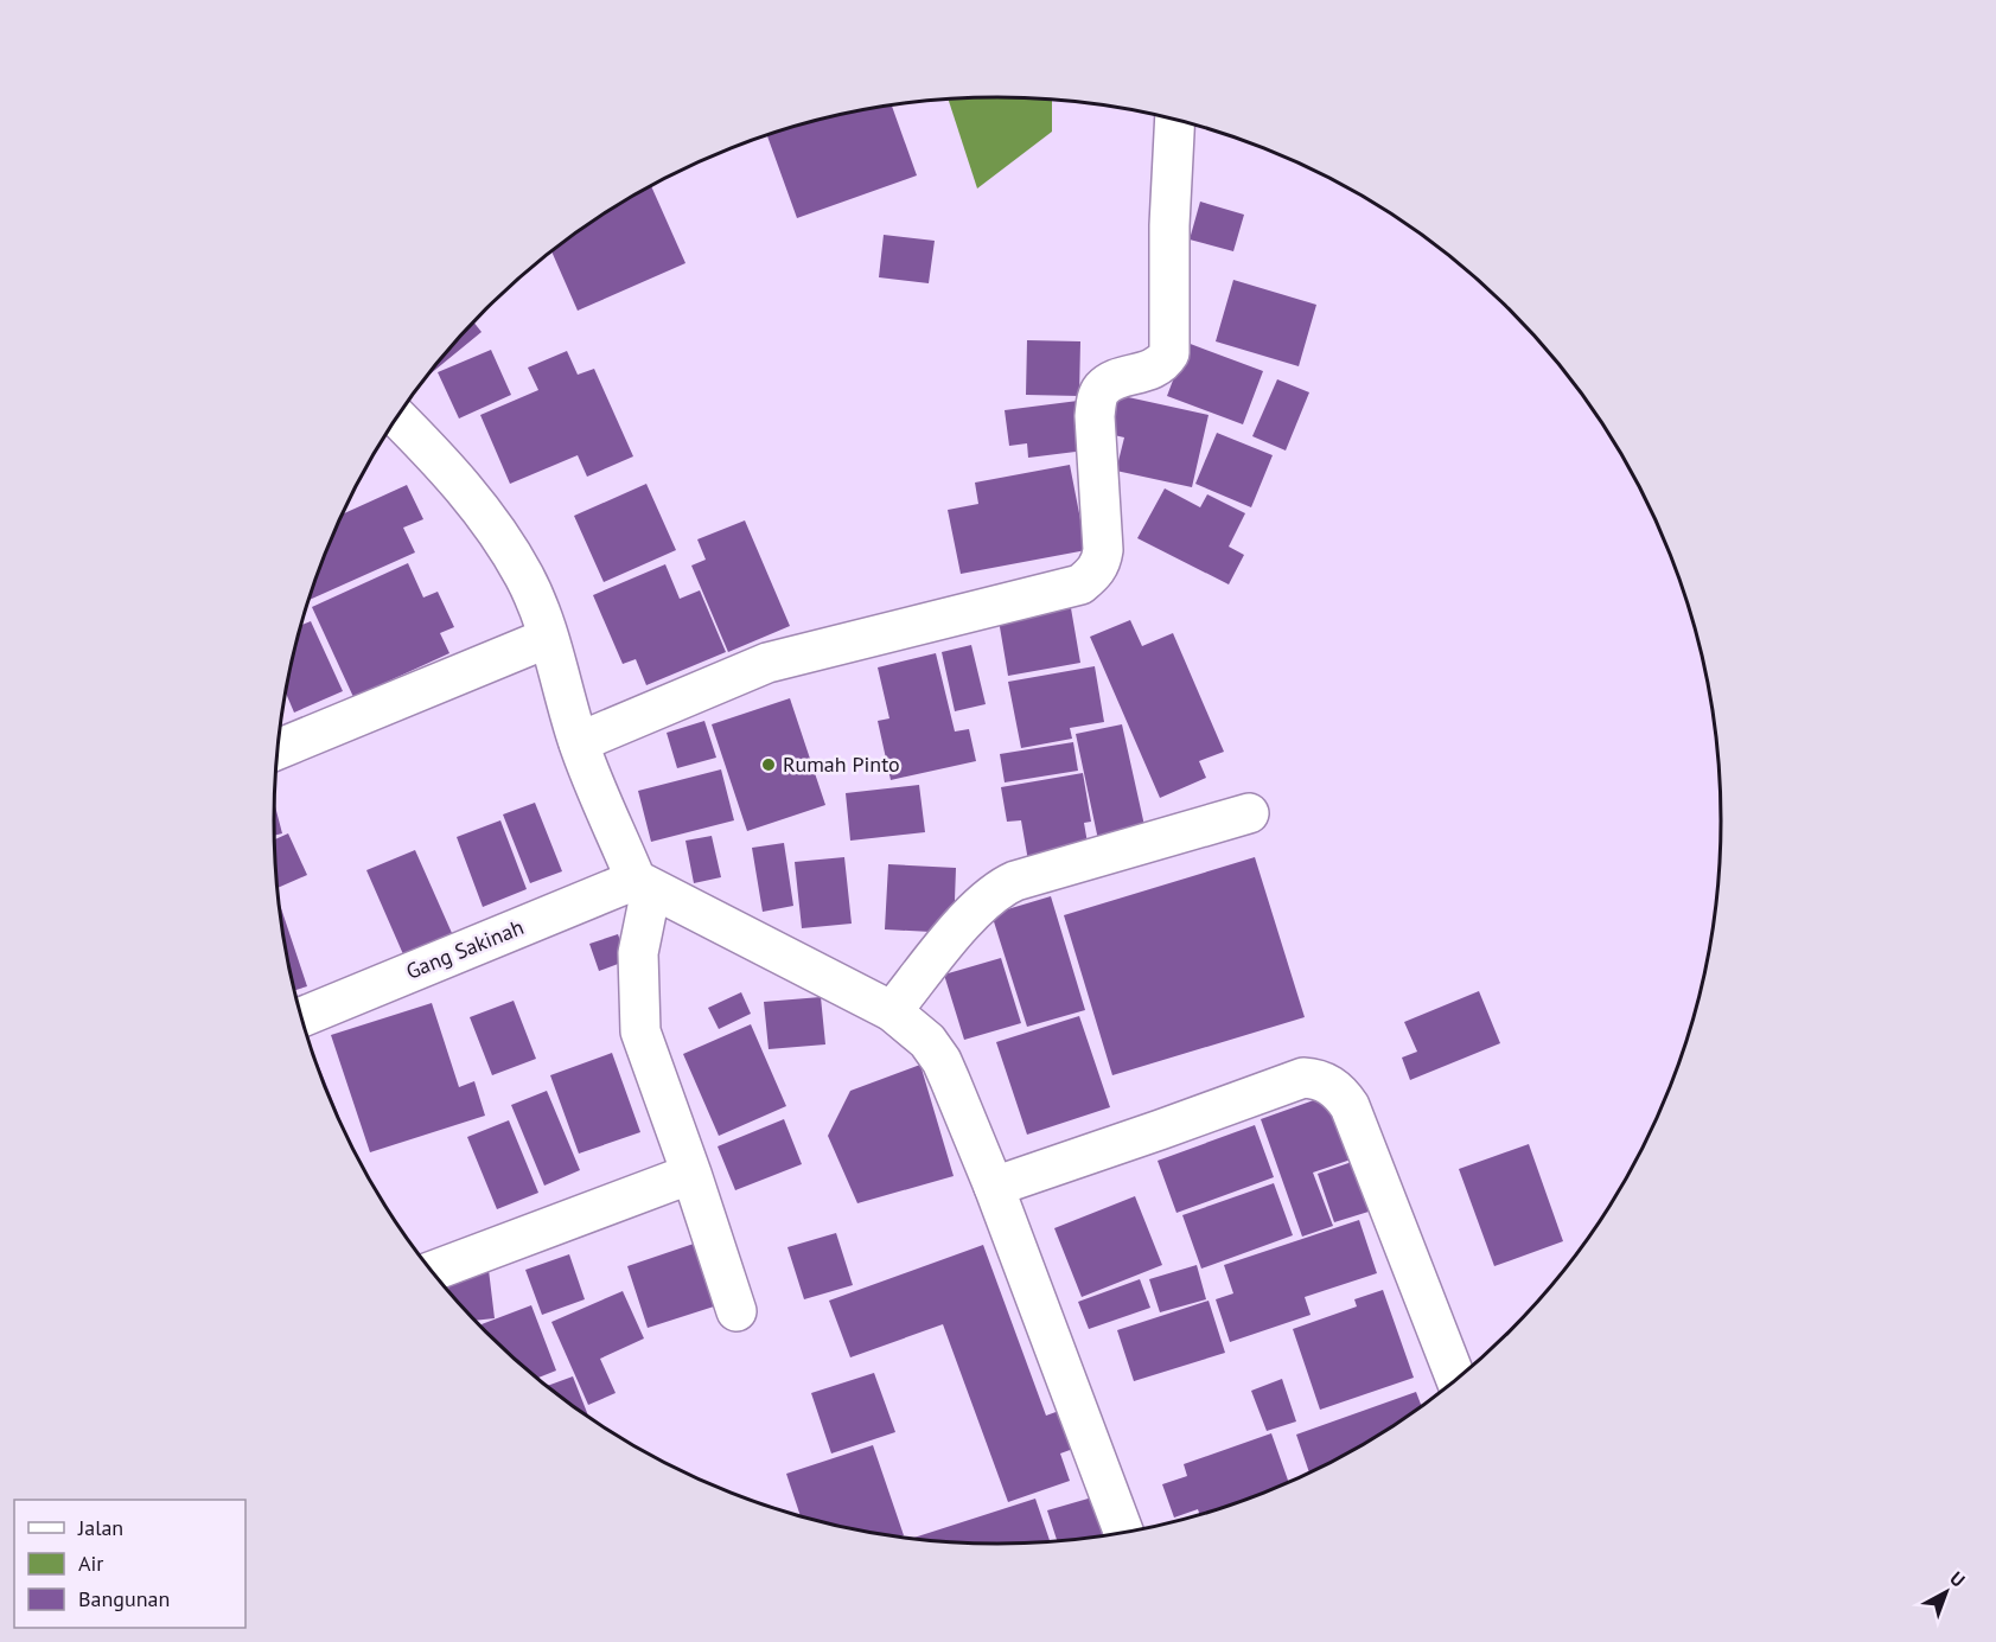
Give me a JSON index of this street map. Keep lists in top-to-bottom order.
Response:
{
  "streets": {
    "street": ["Gang Sakinah"]
  },
  "places": ["Rumah Pinto"],
  "legend": ["Jalan", "Air", "Bangunan"],
  "north": "top right"
}
